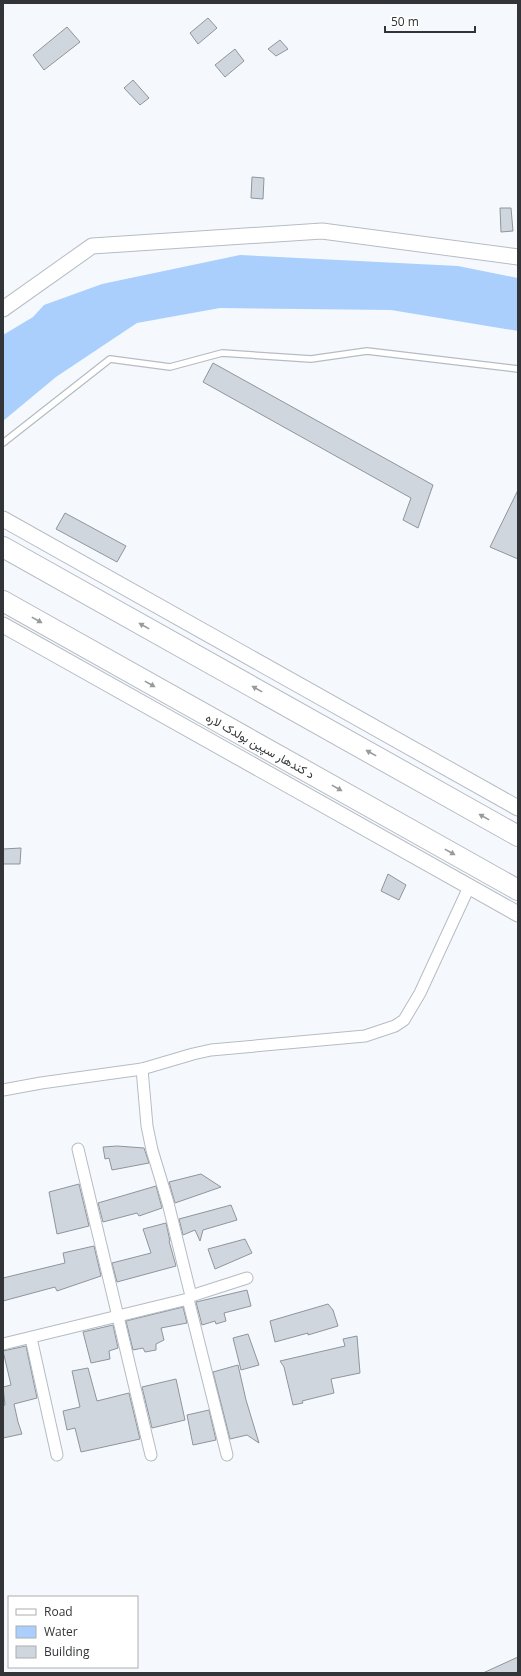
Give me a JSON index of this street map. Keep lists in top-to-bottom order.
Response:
{
  "streets": {
    "highway": ["د کندهار سپین بولدک لاره"]
  },
  "legend": ["Road", "Water", "Building"],
  "scale_bar": "50 m"
}
